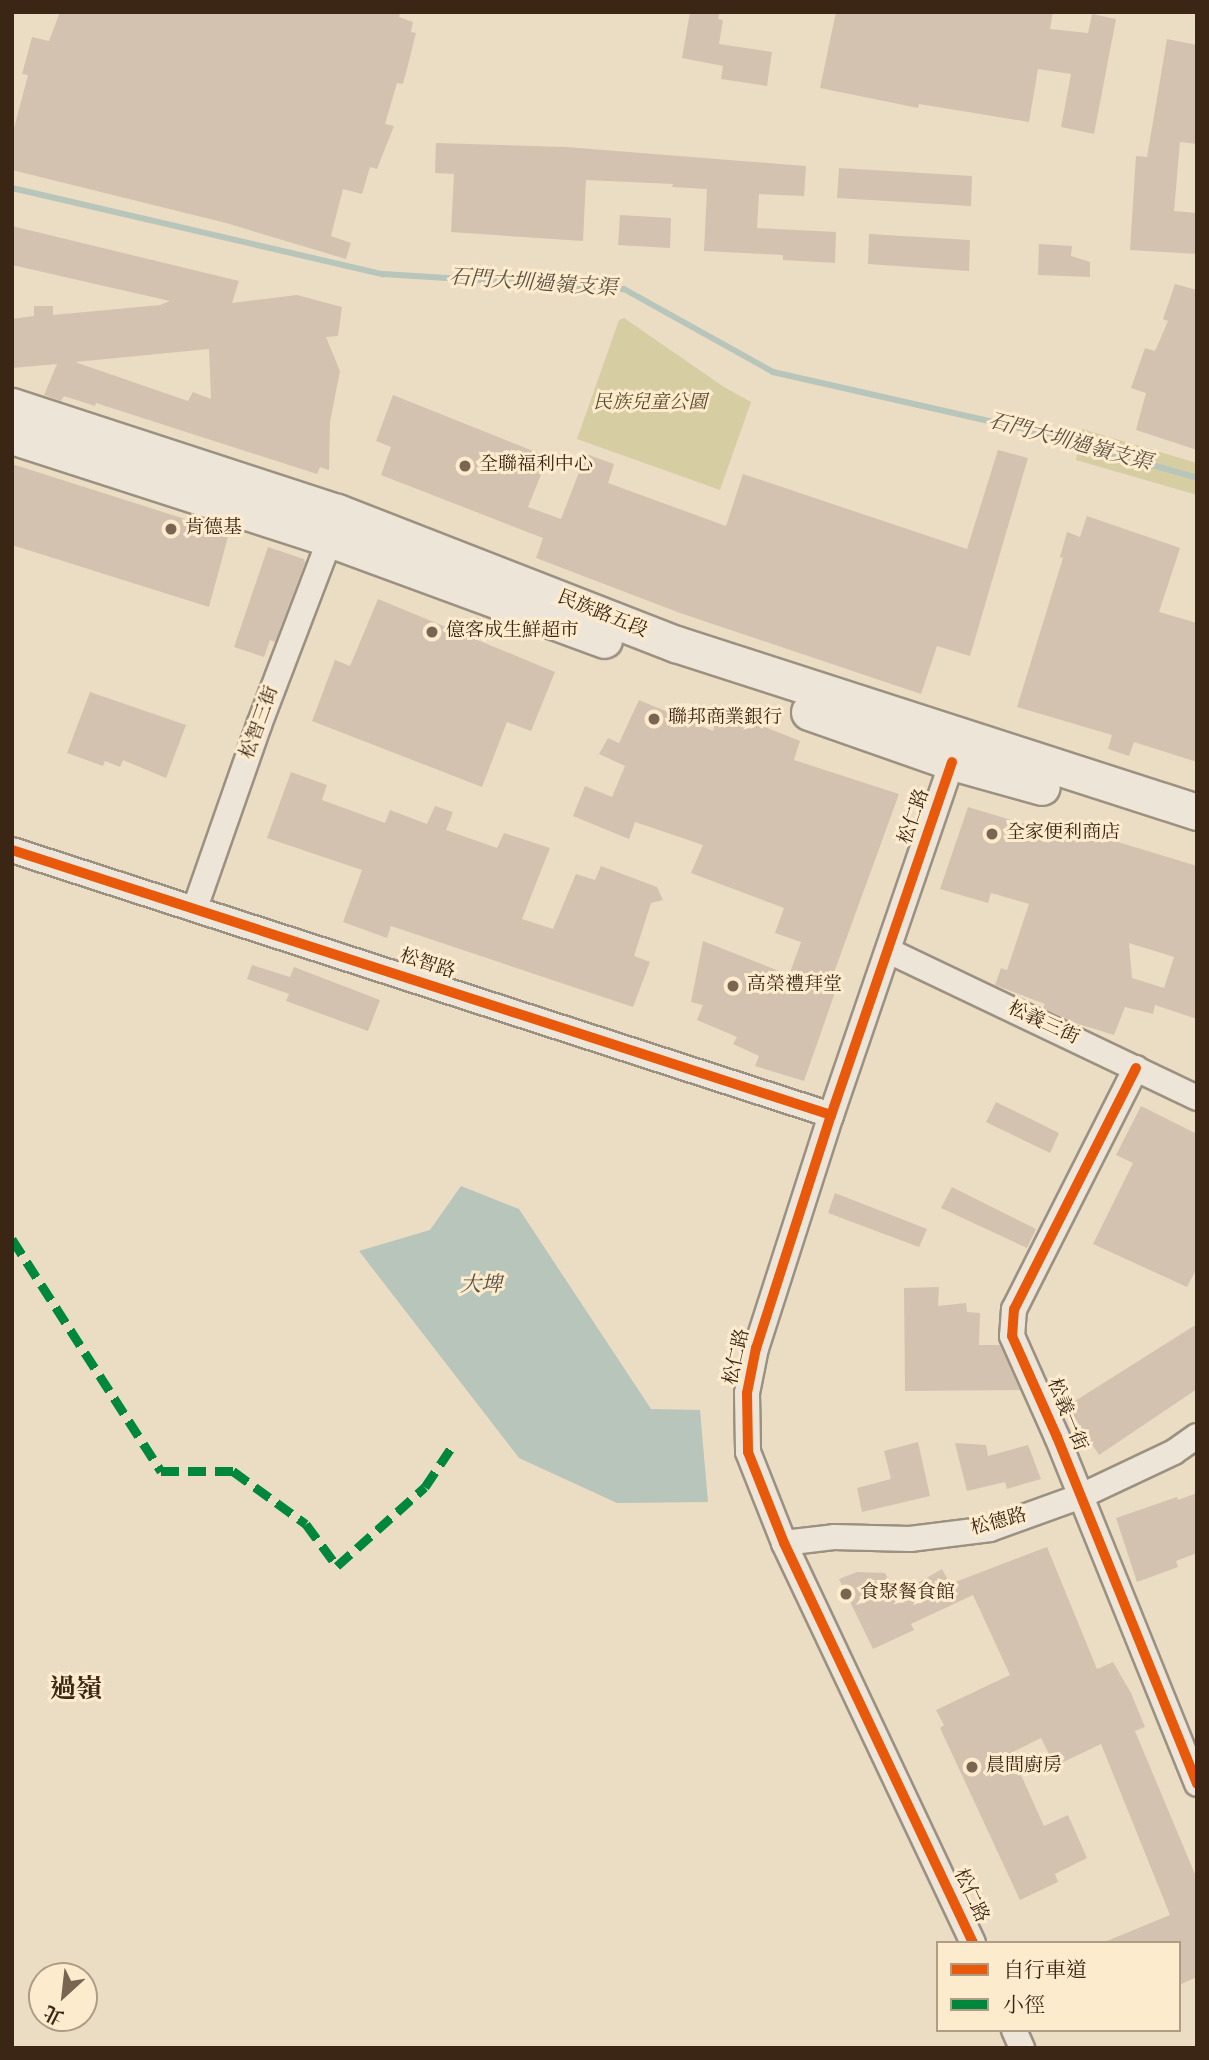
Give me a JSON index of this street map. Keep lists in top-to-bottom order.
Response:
{
  "streets": {
    "main road": ["民族路五段"],
    "street": [
      "松智三街",
      "松仁路",
      "松智路",
      "松義三街",
      "松義一街",
      "松德路"
    ]
  },
  "crossings": [
    ["民族路五段", "松智三街"],
    ["民族路五段", "松仁路"],
    ["松智三街", "松智路"],
    ["松仁路", "松智路"],
    ["松仁路", "松義三街"],
    ["松仁路", "松德路"],
    ["松義三街", "松義一街"],
    ["松義一街", "松德路"]
  ],
  "districts": ["過嶺"],
  "water": ["石門大圳過嶺支渠", "大埤"],
  "parks": ["民族兒童公園"],
  "places": [
    "全聯福利中心",
    "肯德基",
    "億客成生鮮超市",
    "聯邦商業銀行",
    "全家便利商店",
    "高榮禮拜堂",
    "食聚餐食館",
    "晨間廚房"
  ],
  "legend": ["自行車道", "小徑"],
  "north": "bottom left"
}
